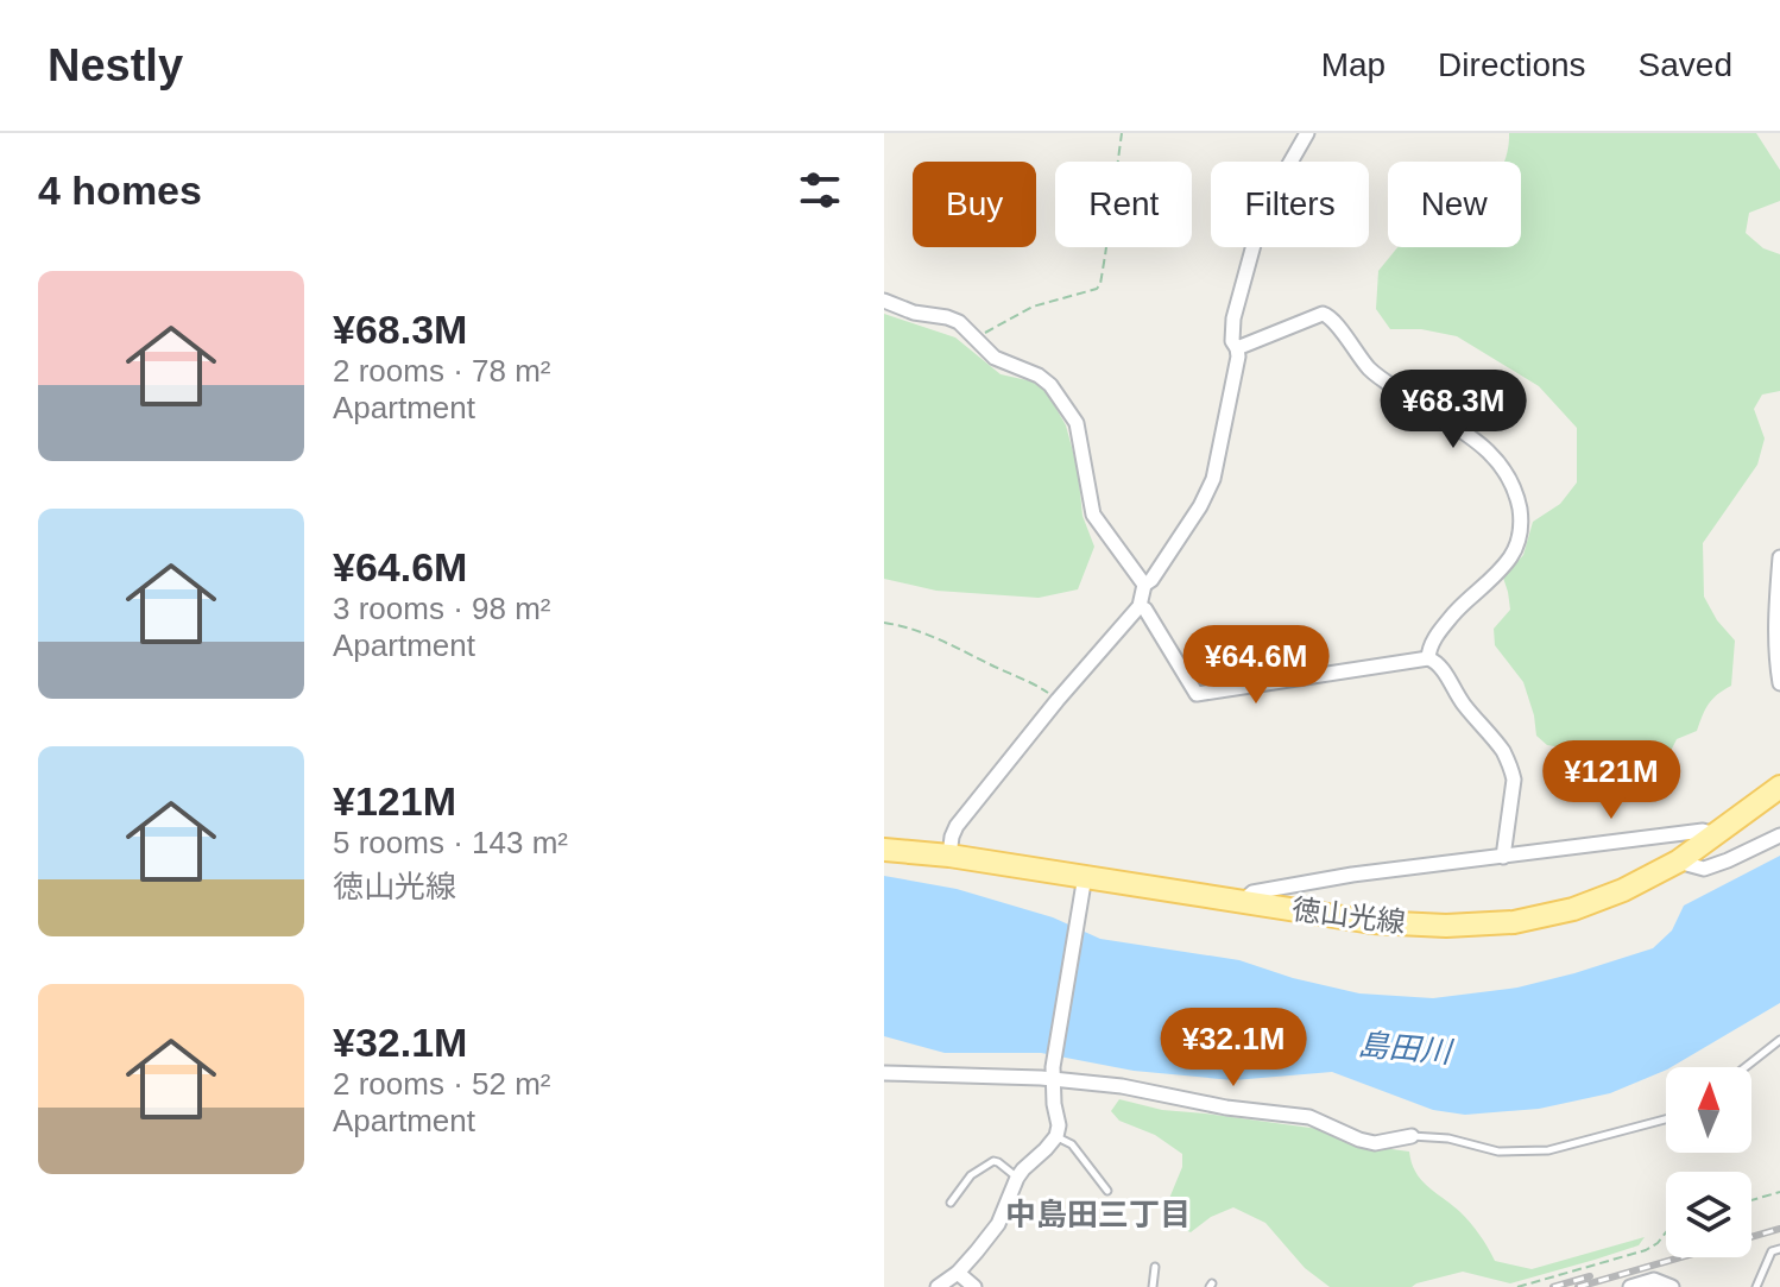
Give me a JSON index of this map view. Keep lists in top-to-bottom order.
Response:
{
  "streets": {
    "main road": ["徳山光線"]
  },
  "districts": ["中島田三丁目"],
  "water": ["島田川"],
  "north": "top",
  "page": {
    "header": "Nestly",
    "nav": ["Map", "Directions", "Saved"],
    "heading": "4 homes",
    "chip": [
      "Buy",
      "Rent",
      "Filters",
      "New"
    ],
    "list": [
      {
        "name": "¥68.3M",
        "note": "2 rooms · 78 m² · Apartment"
      },
      {
        "name": "¥64.6M",
        "note": "3 rooms · 98 m² · Apartment"
      },
      {
        "name": "¥121M",
        "note": "5 rooms · 143 m² · 徳山光線"
      },
      {
        "name": "¥32.1M",
        "note": "2 rooms · 52 m² · Apartment"
      }
    ],
    "price": [
      "¥68.3M",
      "¥64.6M",
      "¥121M",
      "¥32.1M"
    ]
  }
}
